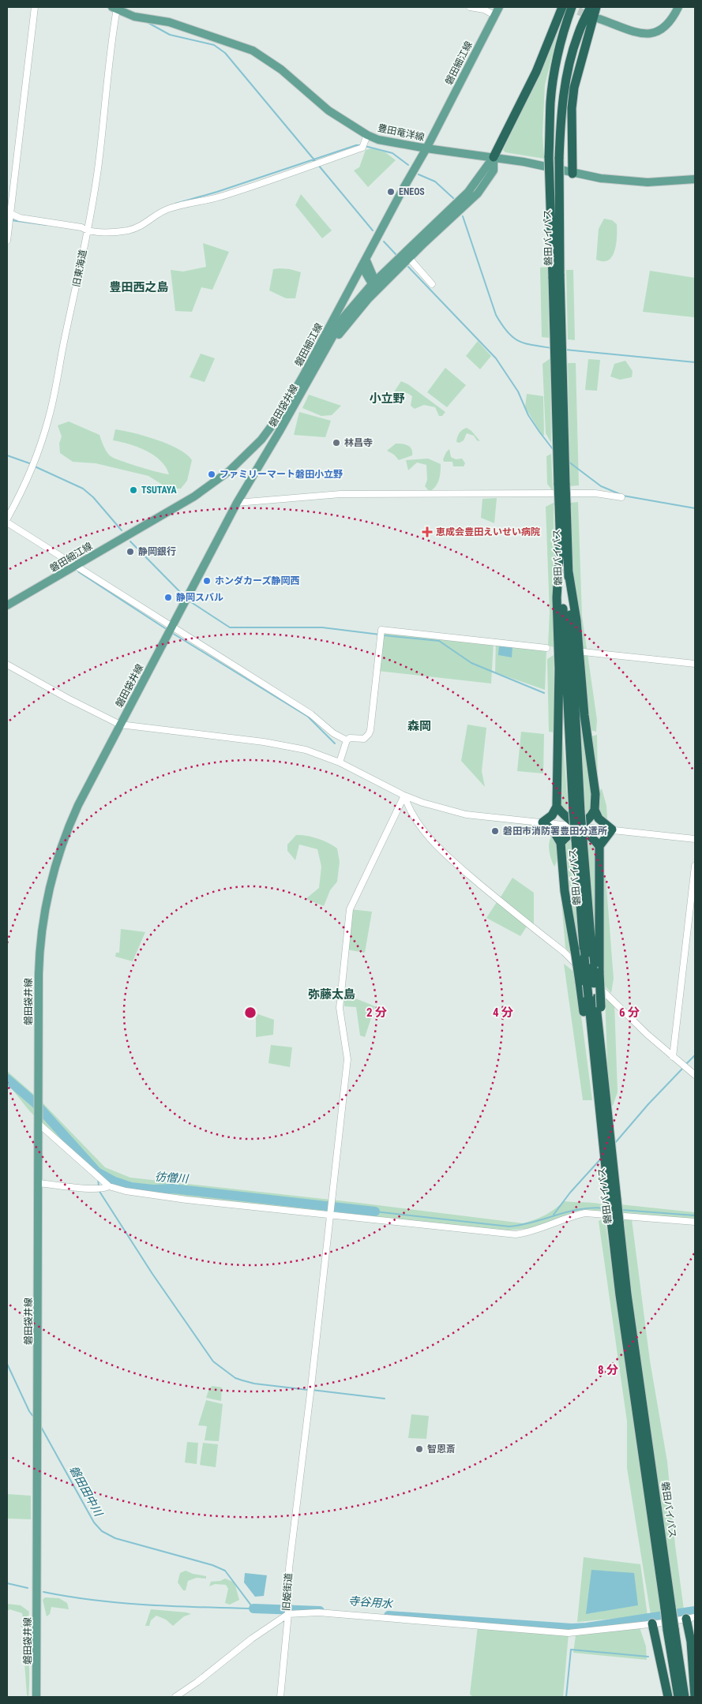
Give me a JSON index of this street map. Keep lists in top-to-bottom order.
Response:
{
  "streets": {
    "highway": ["磐田バイパス"],
    "main road": ["磐田細江線", "豊田竜洋線", "磐田袋井線"],
    "street": ["旧東海道", "旧姫街道"]
  },
  "crossings": [
    ["磐田細江線", "豊田竜洋線"],
    ["豊田竜洋線", "旧東海道"],
    ["豊田竜洋線", "磐田袋井線"]
  ],
  "districts": [
    "豊田西之島",
    "小立野",
    "森岡",
    "弥藤太島"
  ],
  "water": ["彷僧川", "磐田田中川", "寺谷用水"],
  "places": {
    "other": [
      "ENEOS",
      "林昌寺",
      "ファミリーマート磐田小立野",
      "TSUTAYA",
      "静岡銀行",
      "ホンダカーズ静岡西",
      "静岡スバル",
      "磐田市消防署豊田分遣所",
      "智恩斎"
    ],
    "health": ["恵成会豊田えいせい病院"]
  },
  "rings": [
    "2 分",
    "4 分",
    "6 分",
    "8 分"
  ]
}
